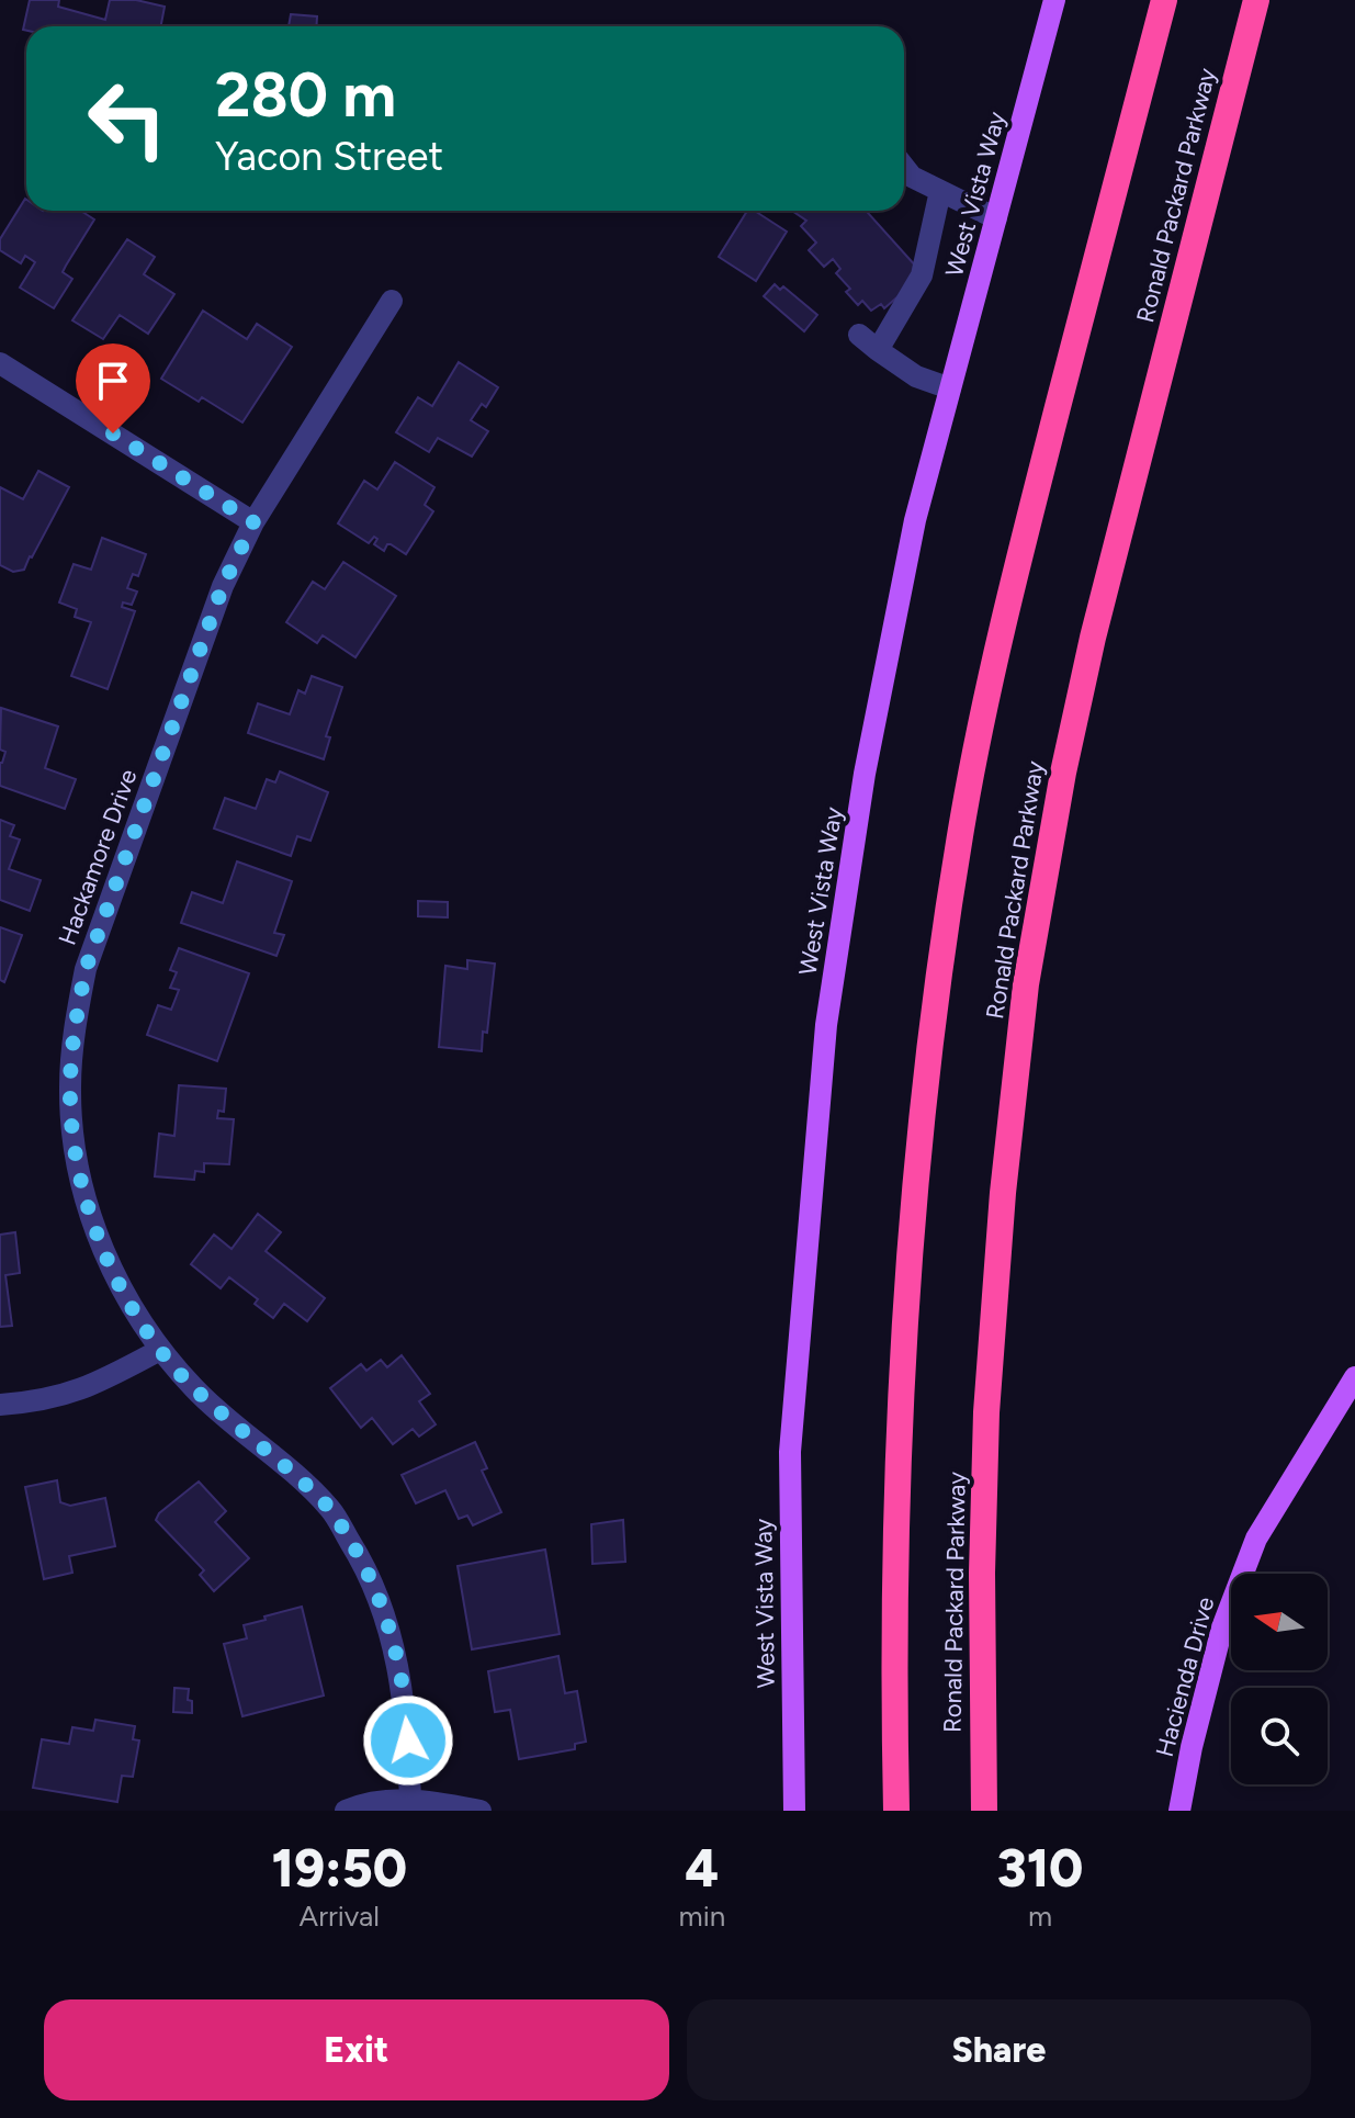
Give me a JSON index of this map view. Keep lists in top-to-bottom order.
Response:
{
  "streets": {
    "highway": ["Ronald Packard Parkway"],
    "main road": ["West Vista Way", "Hacienda Drive"],
    "street": ["Hackamore Drive"]
  },
  "north": "left",
  "page": {
    "turn": ["280 m", "Yacon Street"],
    "eta": [
      "19:50",
      "Arrival",
      "4",
      "min",
      "310",
      "m"
    ],
    "buttons": ["Exit", "Share"]
  }
}
